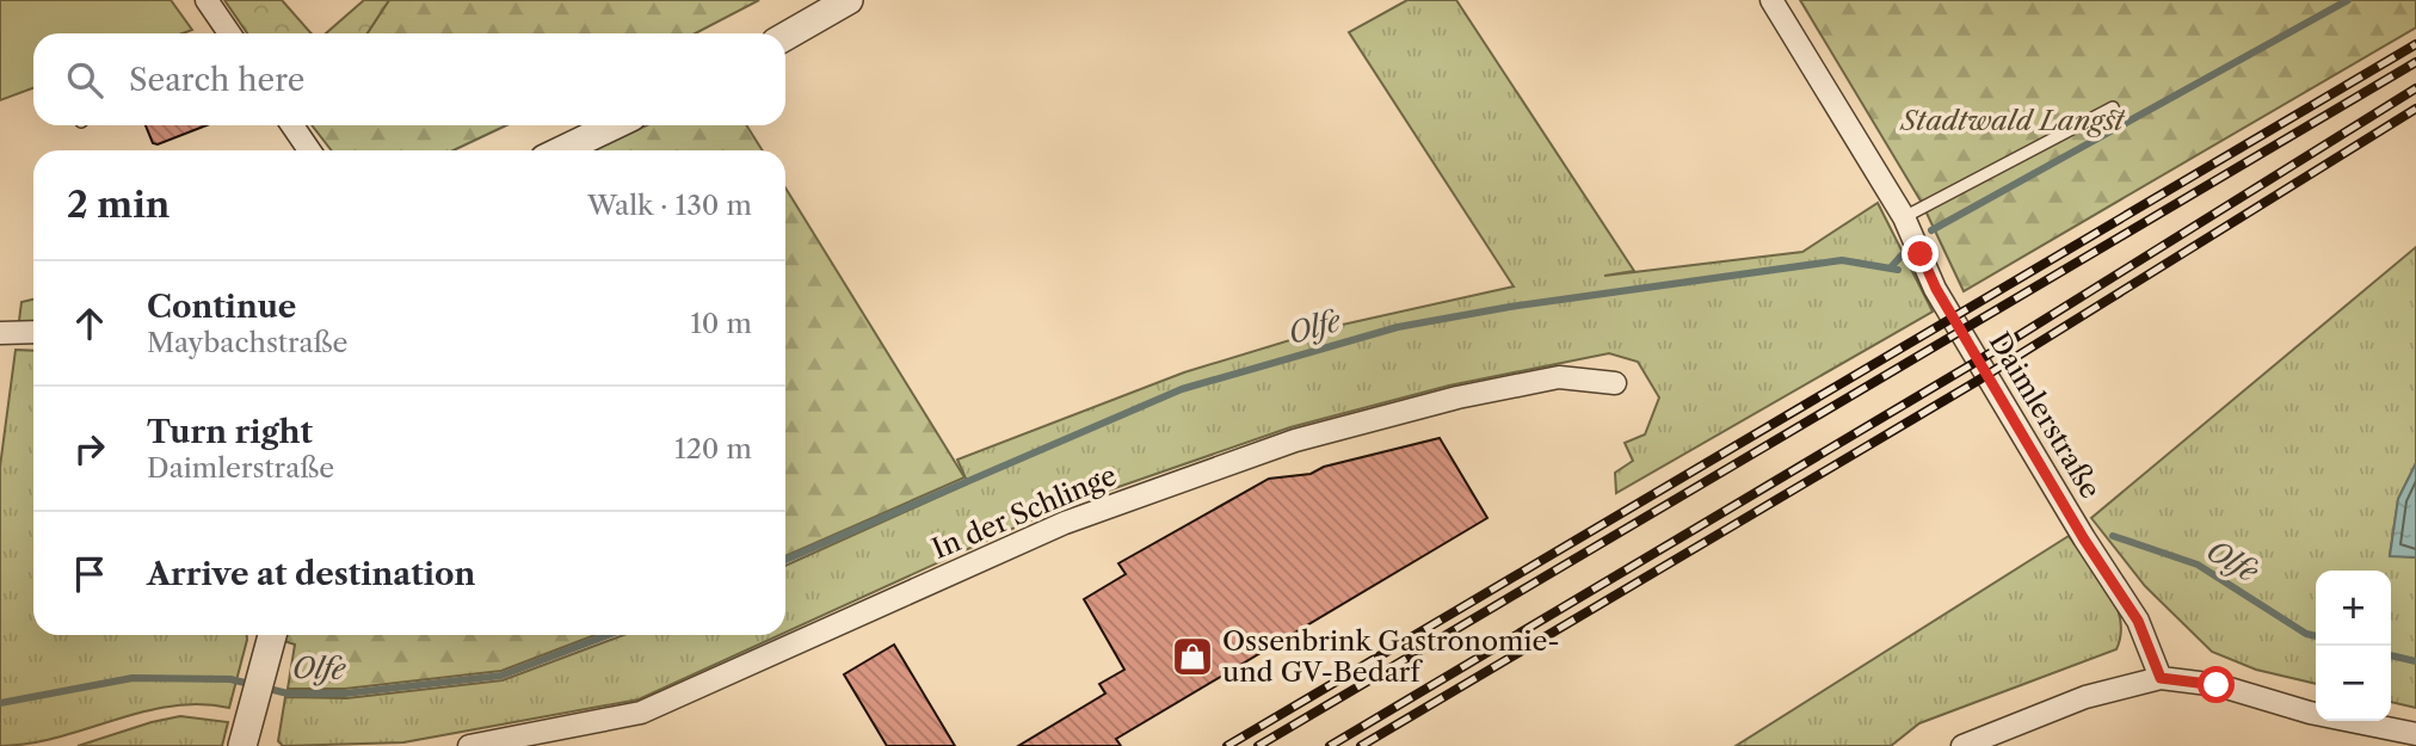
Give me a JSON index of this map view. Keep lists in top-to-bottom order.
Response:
{
  "streets": {
    "street": ["Daimlerstraße", "In der Schlinge"]
  },
  "water": ["Olfe"],
  "parks": ["Stadtwald Langst"],
  "places": {
    "shop": ["Ossenbrink Gastronomie- und GV-Bedarf"]
  },
  "page": {
    "search": "Search here",
    "heading": ["2 min", "Walk · 130 m"],
    "list": [
      ["Continue", "Maybachstraße", "10 m"],
      ["Turn right", "Daimlerstraße", "120 m"],
      "Arrive at destination"
    ],
    "map_buttons": ["+", "−"]
  }
}
